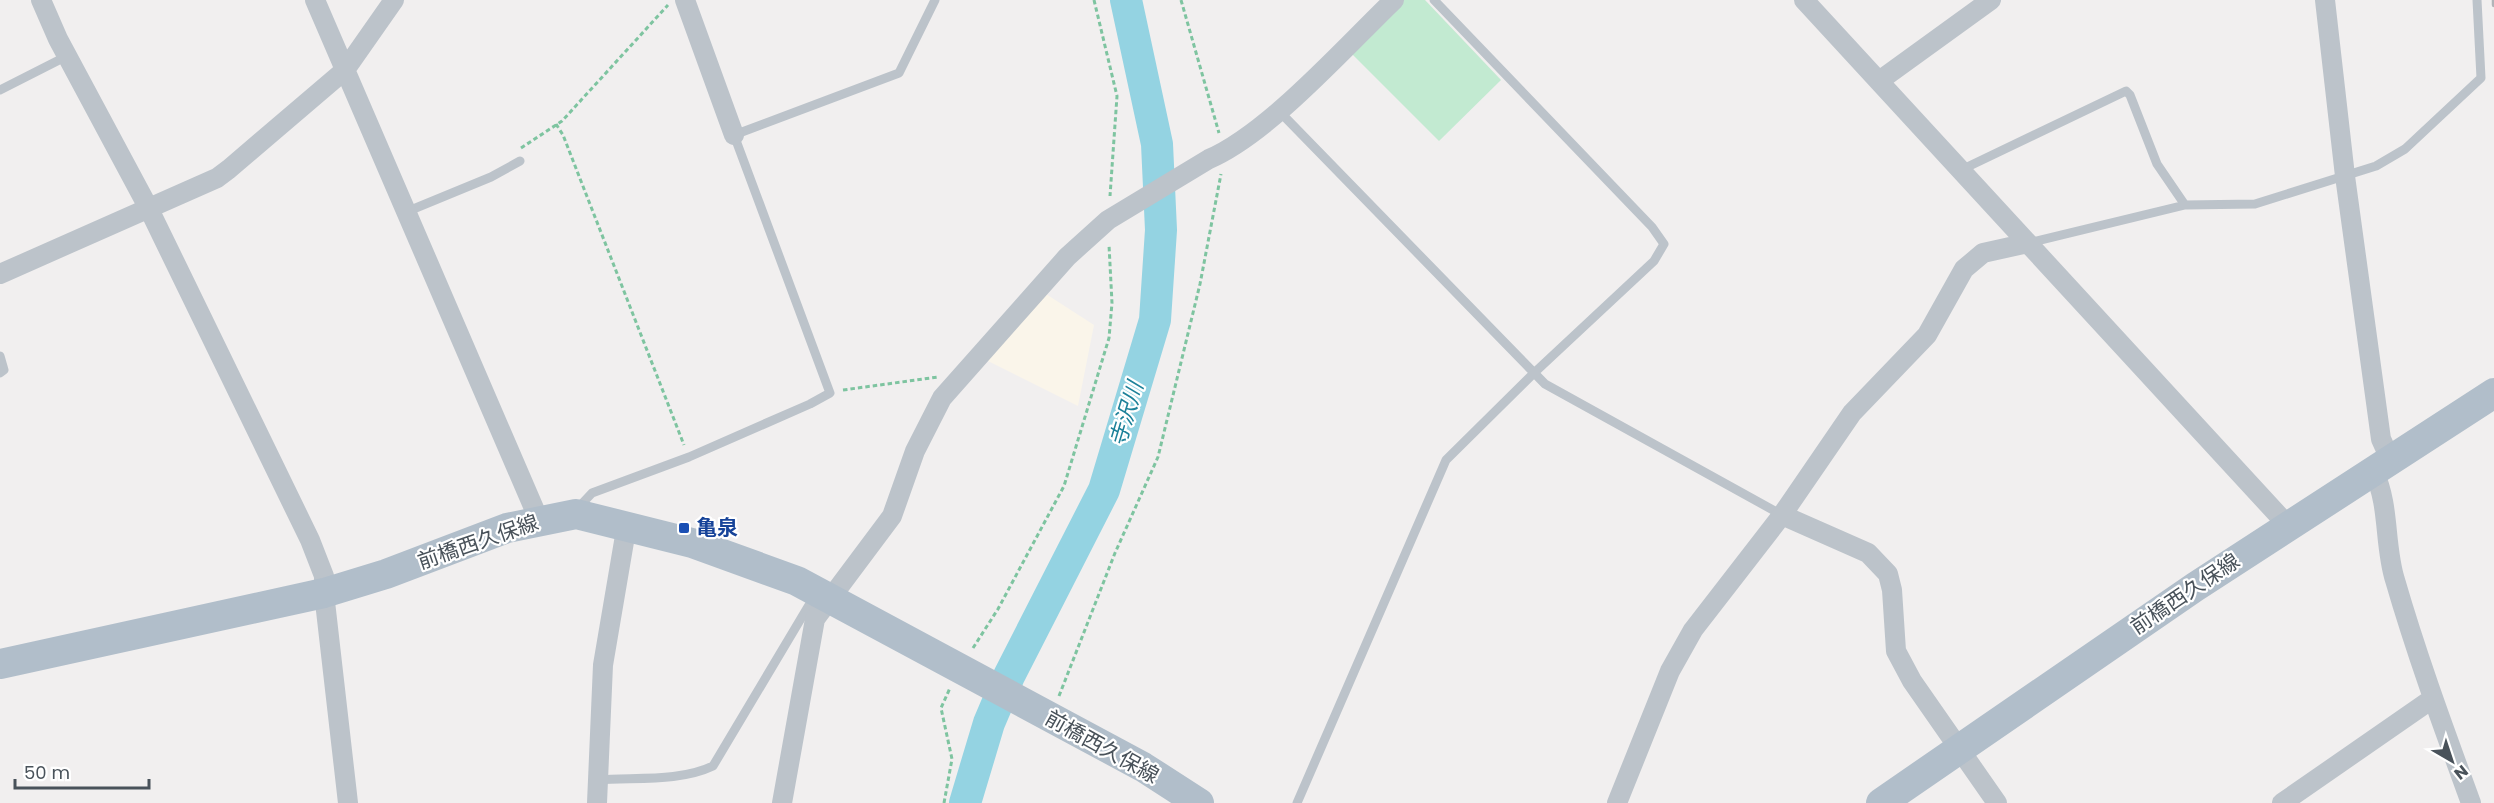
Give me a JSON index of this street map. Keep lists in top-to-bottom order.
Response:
{
  "streets": {
    "main road": ["前橋西久保線"]
  },
  "water": ["寺沢川"],
  "places": {
    "transit": ["亀泉"]
  },
  "scale_bar": "50 m",
  "north": "bottom right"
}
